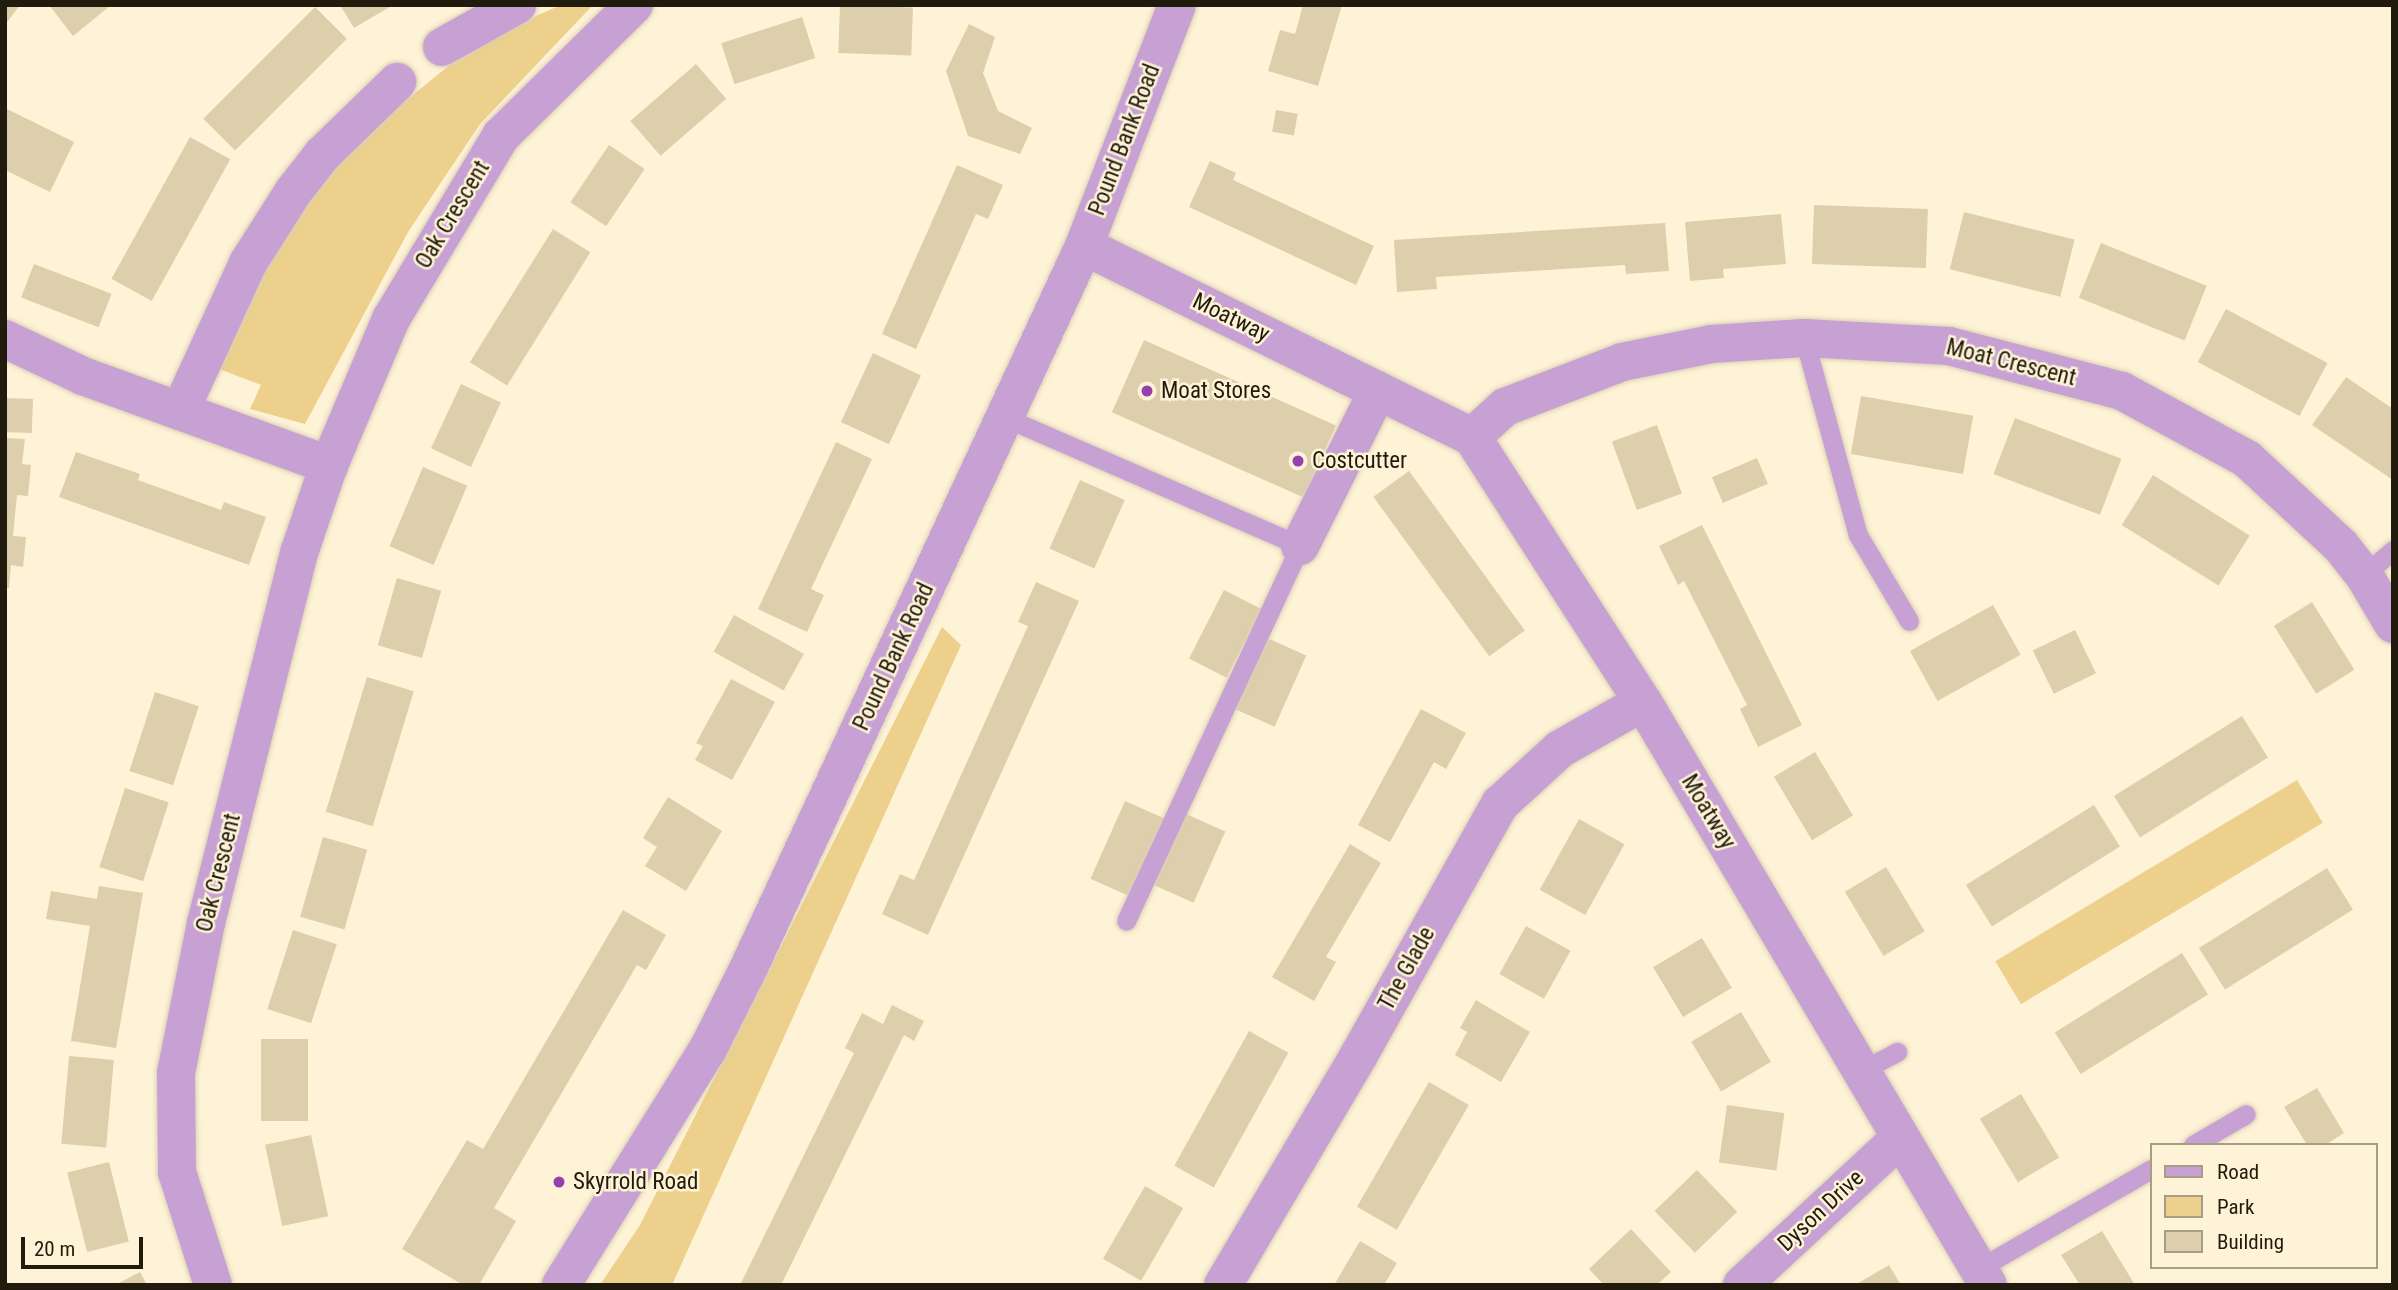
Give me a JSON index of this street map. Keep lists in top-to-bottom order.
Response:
{
  "streets": {
    "street": [
      "Pound Bank Road",
      "Oak Crescent",
      "Moatway",
      "Moat Crescent",
      "The Glade",
      "Dyson Drive"
    ]
  },
  "crossings": [
    ["Pound Bank Road", "Moatway"],
    ["Moatway", "Moat Crescent"],
    ["Moatway", "The Glade"],
    ["Moatway", "Dyson Drive"]
  ],
  "places": ["Moat Stores", "Costcutter", "Skyrrold Road"],
  "legend": ["Road", "Park", "Building"],
  "scale_bar": "20 m"
}
